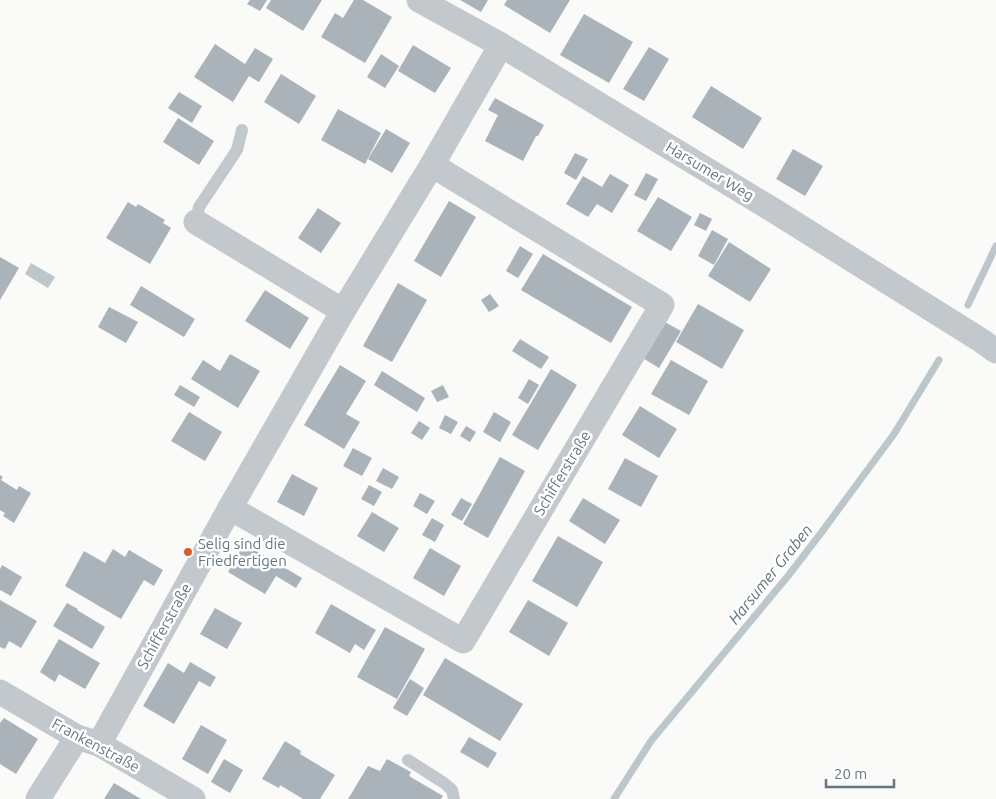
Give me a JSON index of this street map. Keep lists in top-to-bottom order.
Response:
{
  "streets": {
    "street": ["Harsumer Weg", "Schifferstraße", "Frankenstraße"]
  },
  "crossings": [
    ["Harsumer Weg", "Schifferstraße"],
    ["Schifferstraße", "Frankenstraße"]
  ],
  "water": ["Harsumer Graben"],
  "places": ["Selig sind die Friedfertigen"],
  "scale_bar": "20 m"
}
